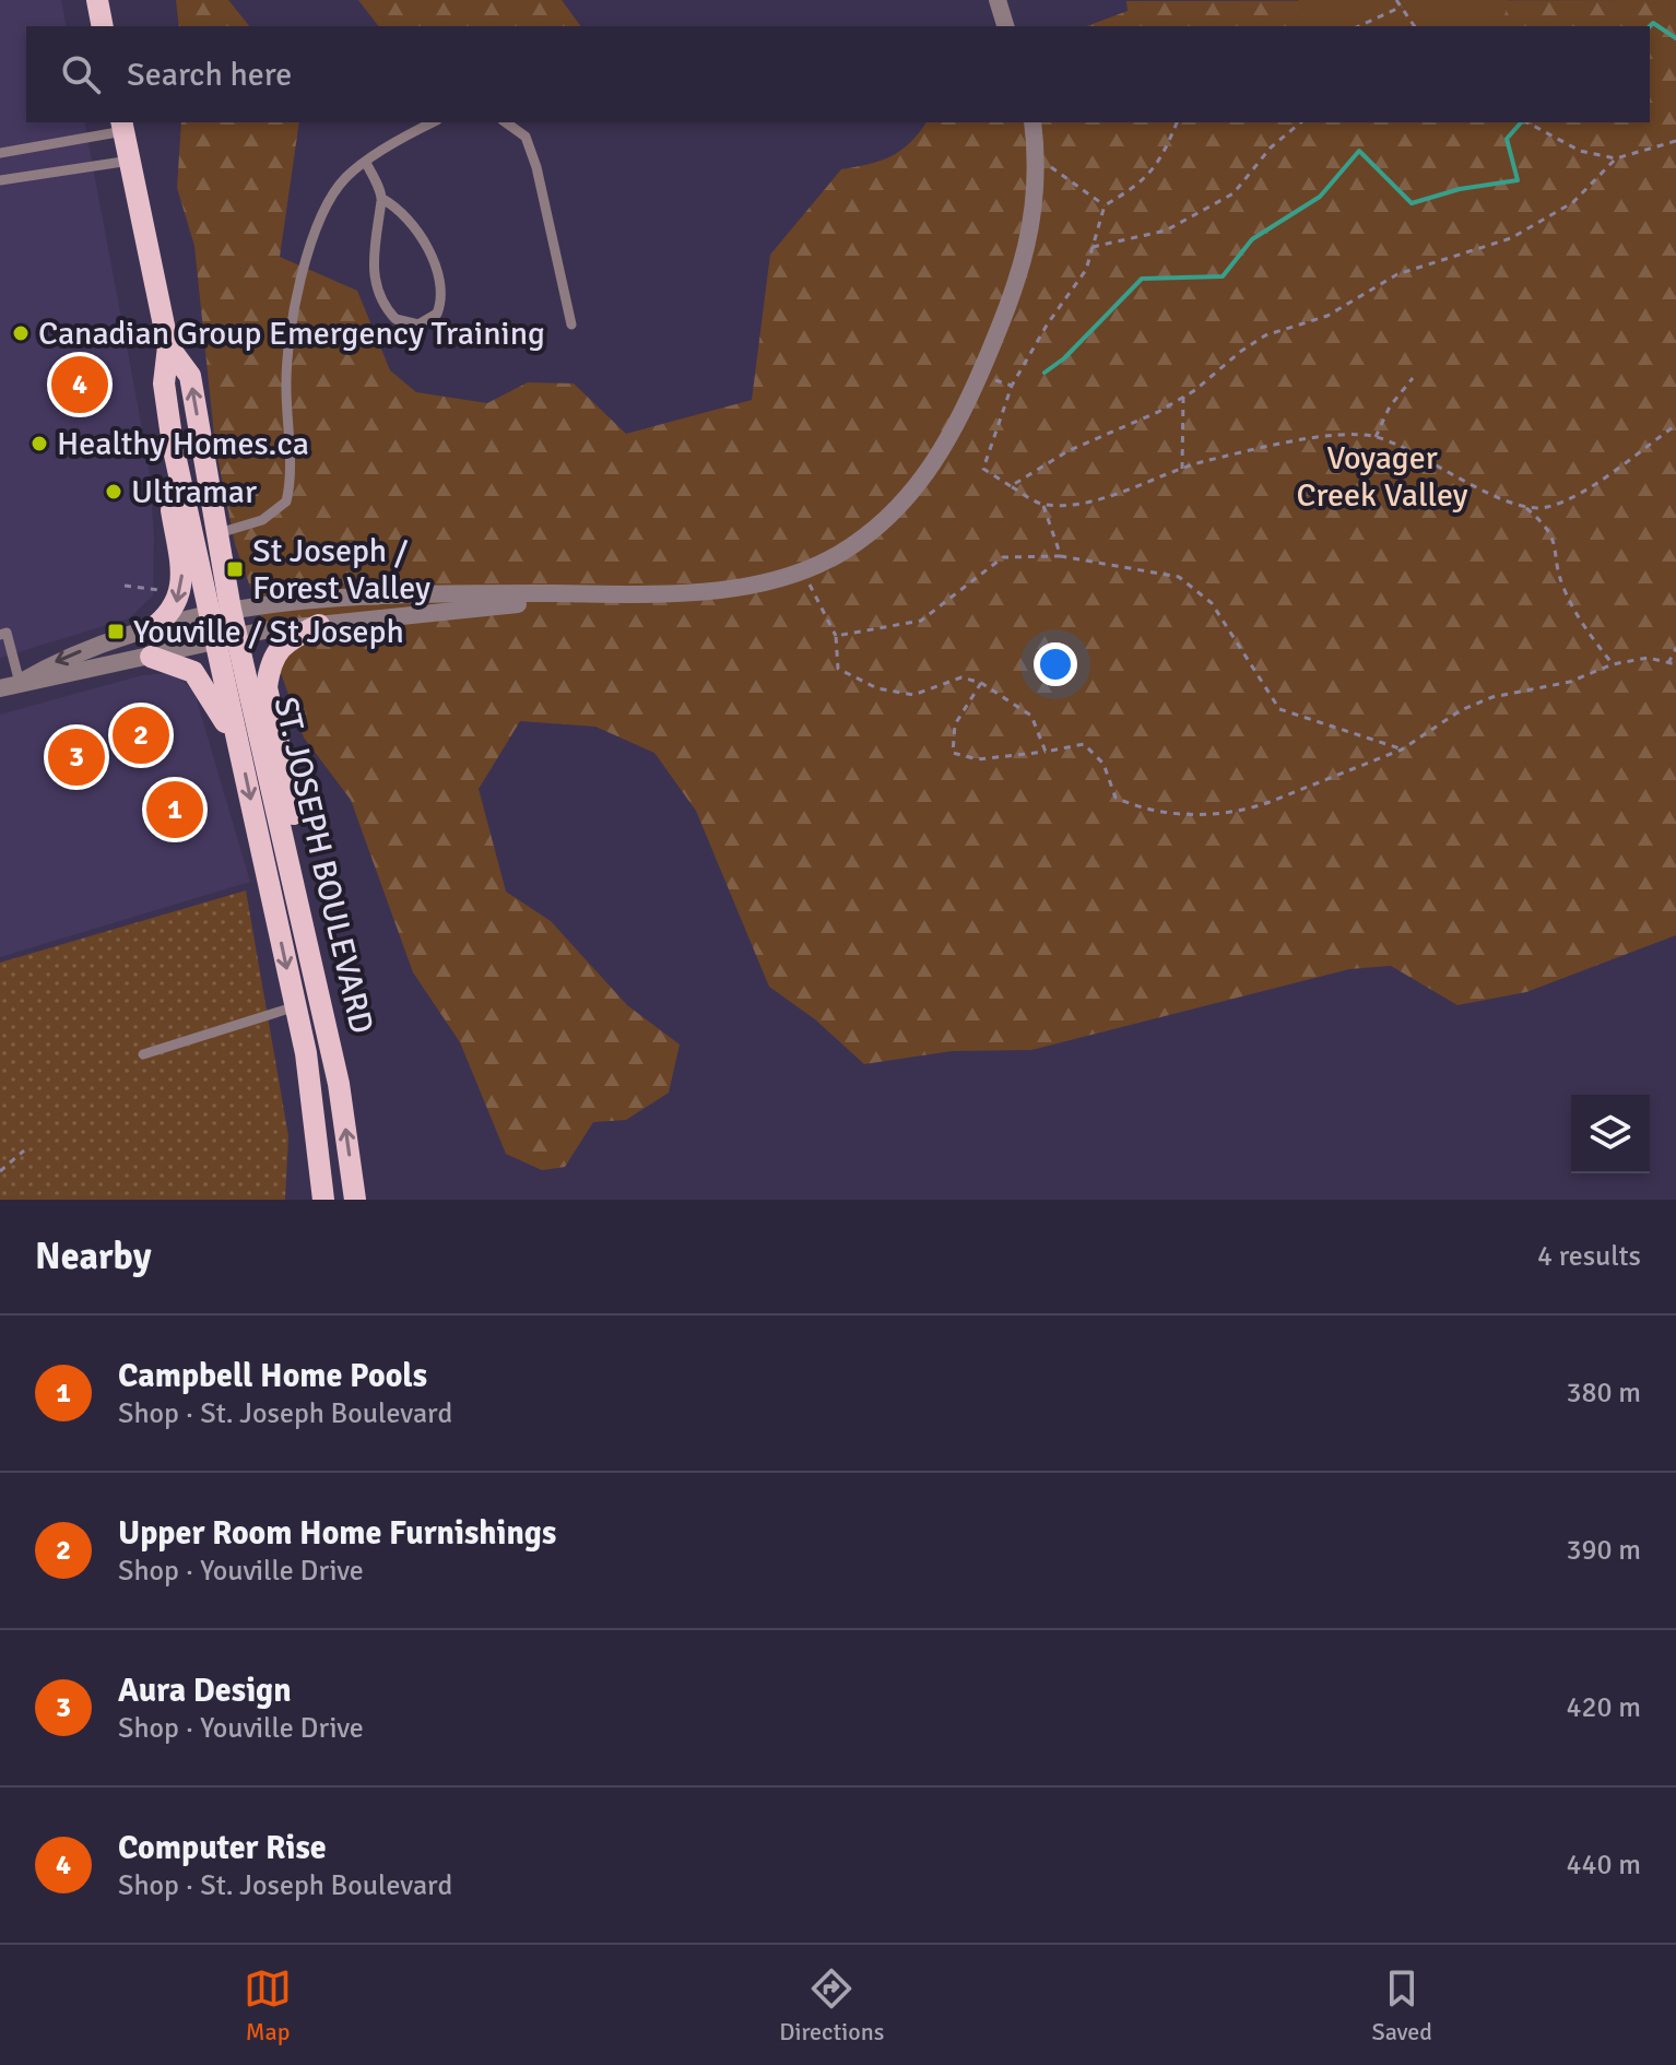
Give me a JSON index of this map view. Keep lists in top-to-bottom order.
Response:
{
  "streets": {
    "main road": ["ST. JOSEPH BOULEVARD"]
  },
  "parks": ["Voyager Creek Valley"],
  "places": {
    "other": ["Canadian Group Emergency Training", "Healthy Homes.ca", "Ultramar"],
    "transit": ["St Joseph / Forest Valley", "Youville / St Joseph"]
  },
  "page": {
    "search": "Search here",
    "pins": [
      "4",
      "2",
      "3",
      "1"
    ],
    "heading": ["Nearby", "4 results"],
    "list": [
      {
        "mark": "1",
        "name": "Campbell Home Pools",
        "note": "Shop · St. Joseph Boulevard",
        "value": "380 m"
      },
      {
        "mark": "2",
        "name": "Upper Room Home Furnishings",
        "note": "Shop · Youville Drive",
        "value": "390 m"
      },
      {
        "mark": "3",
        "name": "Aura Design",
        "note": "Shop · Youville Drive",
        "value": "420 m"
      },
      {
        "mark": "4",
        "name": "Computer Rise",
        "note": "Shop · St. Joseph Boulevard",
        "value": "440 m"
      }
    ],
    "nav": ["Map", "Directions", "Saved"]
  }
}
